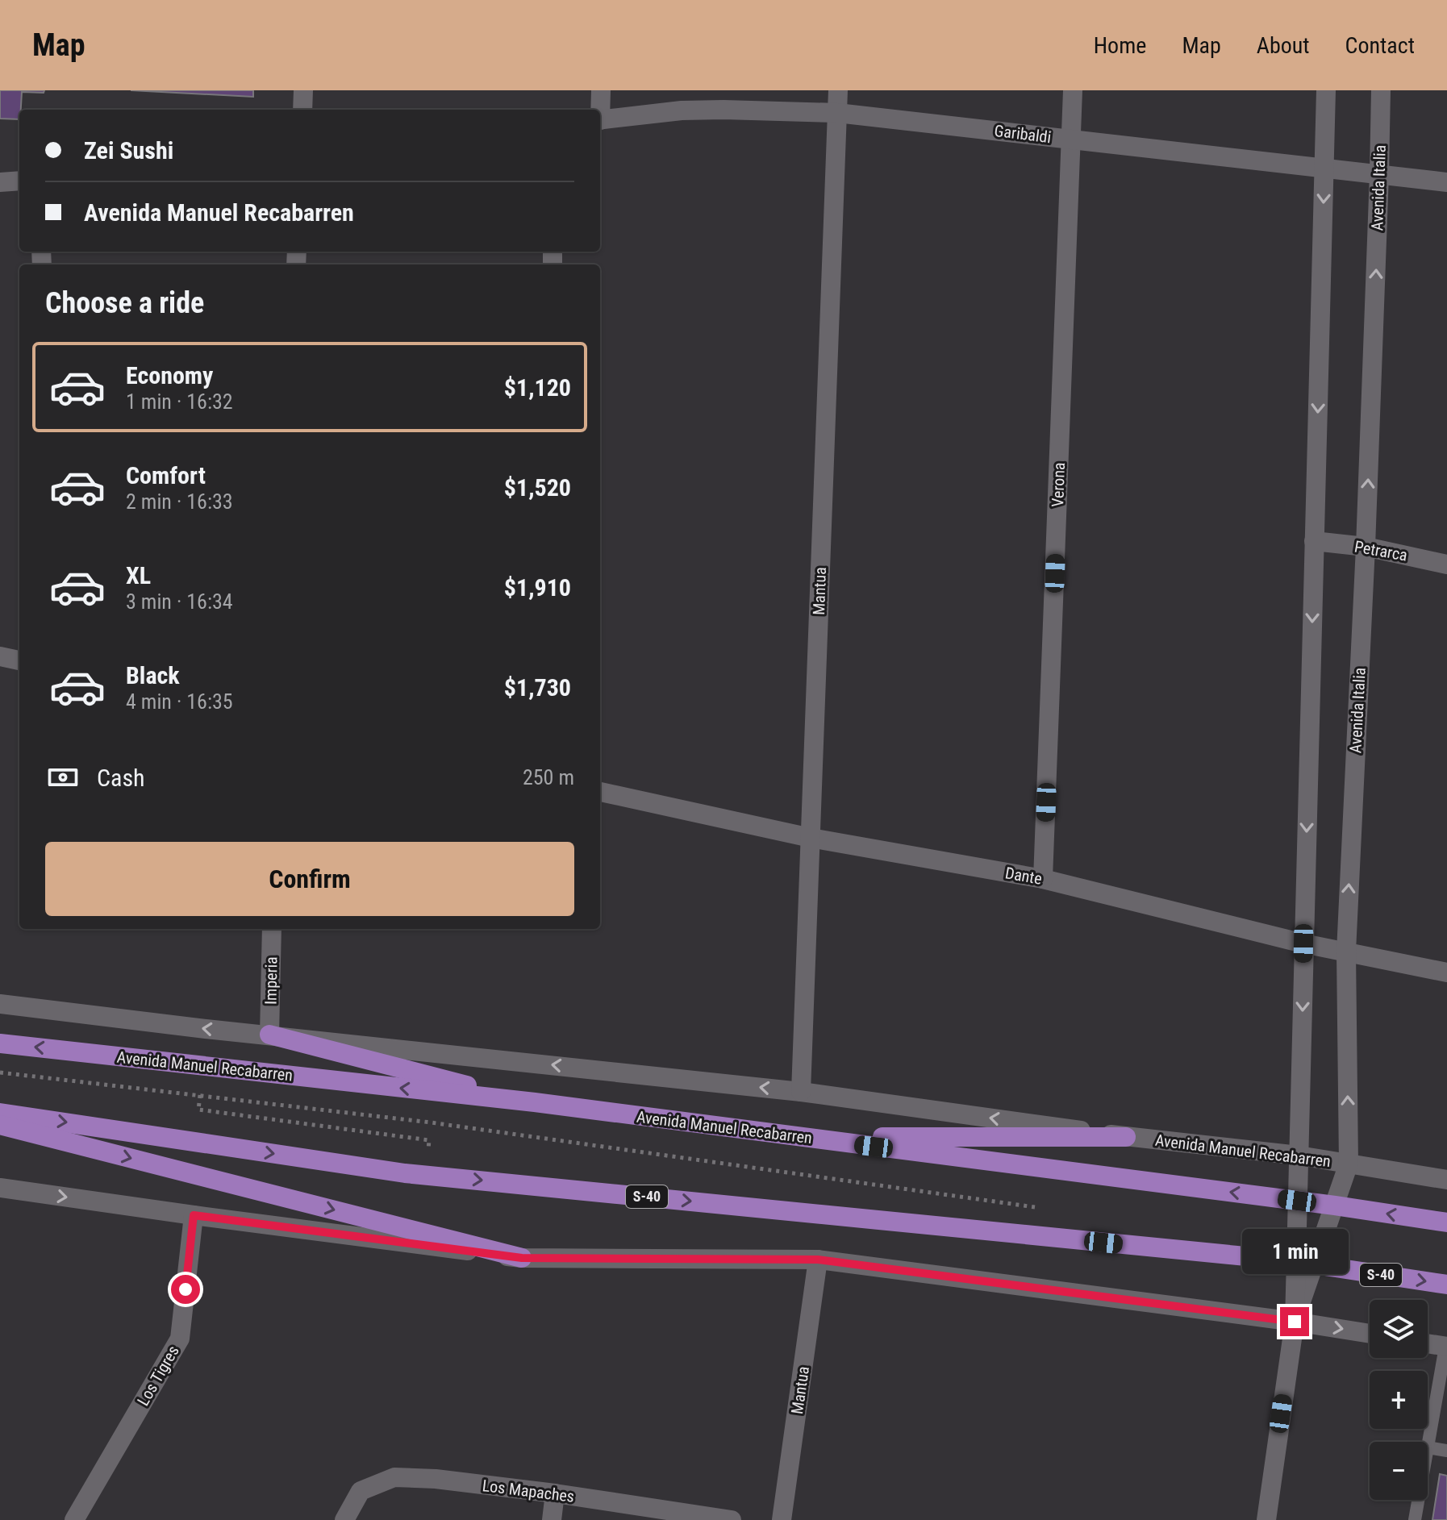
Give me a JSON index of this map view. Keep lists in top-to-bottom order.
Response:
{
  "streets": {
    "main road": ["Avenida Manuel Recabarren", "S-40"],
    "street": [
      "Garibaldi",
      "Avenida Italia",
      "Verona",
      "Petrarca",
      "Mantua",
      "Dante",
      "Imperia",
      "Los Tigres",
      "Los Mapaches"
    ]
  },
  "crossings": [
    ["Garibaldi", "Avenida Italia"],
    ["Garibaldi", "Verona"],
    ["Garibaldi", "Mantua"],
    ["Avenida Italia", "Petrarca"],
    ["Avenida Italia", "Dante"],
    ["Avenida Italia", "Avenida Manuel Recabarren"],
    ["Avenida Italia", "S-40"],
    ["Verona", "Dante"],
    ["Mantua", "Dante"],
    ["Mantua", "Avenida Manuel Recabarren"],
    ["Imperia", "Avenida Manuel Recabarren"]
  ],
  "page": {
    "header": "Map",
    "nav": [
      "Home",
      "Map",
      "About",
      "Contact"
    ],
    "banner": ["Zei Sushi", "Avenida Manuel Recabarren"],
    "heading": "Choose a ride",
    "list": [
      {
        "name": "Economy",
        "note": "1 min · 16:32",
        "value": "$1,120"
      },
      {
        "name": "Comfort",
        "note": "2 min · 16:33",
        "value": "$1,520"
      },
      {
        "name": "XL",
        "note": "3 min · 16:34",
        "value": "$1,910"
      },
      {
        "name": "Black",
        "note": "4 min · 16:35",
        "value": "$1,730"
      }
    ],
    "pay": ["Cash", "250 m"],
    "buttons": "Confirm",
    "bubble": "1 min",
    "map_buttons": ["+", "−"]
  }
}
